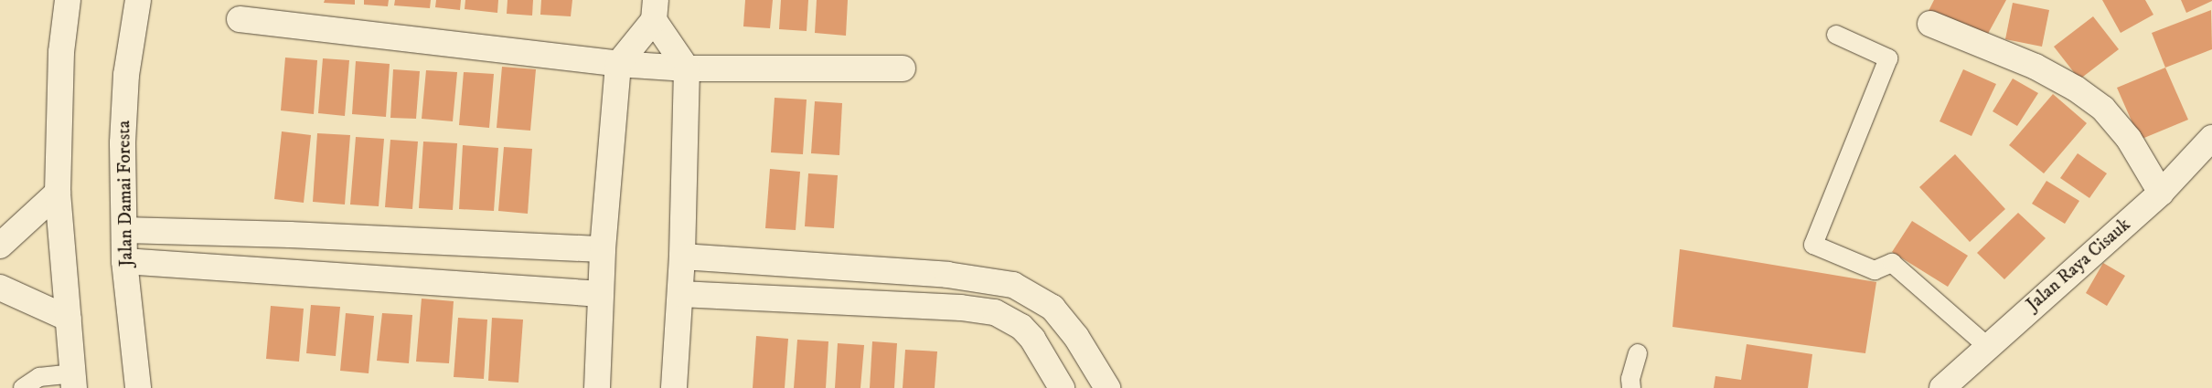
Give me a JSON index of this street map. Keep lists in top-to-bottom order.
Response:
{
  "streets": {
    "street": ["Jalan Damai Foresta", "Jalan Raya Cisauk"]
  }
}
